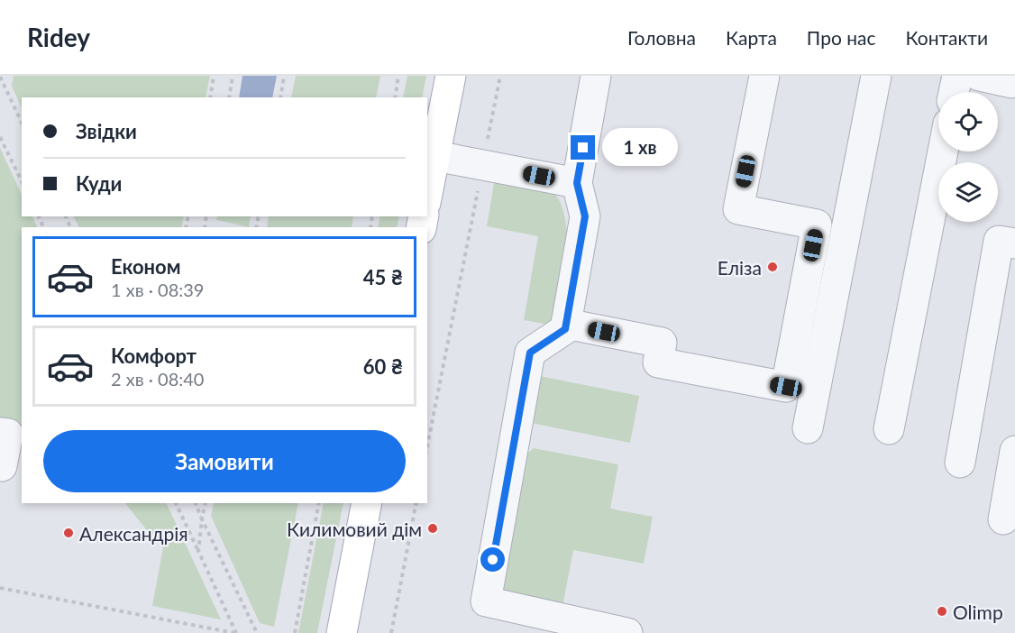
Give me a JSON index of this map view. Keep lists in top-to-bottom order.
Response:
{
  "places": [
    "Еліза",
    "Килимовий дім",
    "Александрія",
    "Olіmp"
  ],
  "page": {
    "header": "Ridey",
    "nav": [
      "Головна",
      "Карта",
      "Про нас",
      "Контакти"
    ],
    "banner": ["Звідки", "Куди"],
    "bubble": "1 хв",
    "list": [
      {
        "name": "Економ",
        "note": "1 хв · 08:39",
        "value": "45 ₴"
      },
      {
        "name": "Комфорт",
        "note": "2 хв · 08:40",
        "value": "60 ₴"
      }
    ],
    "buttons": "Замовити"
  }
}
